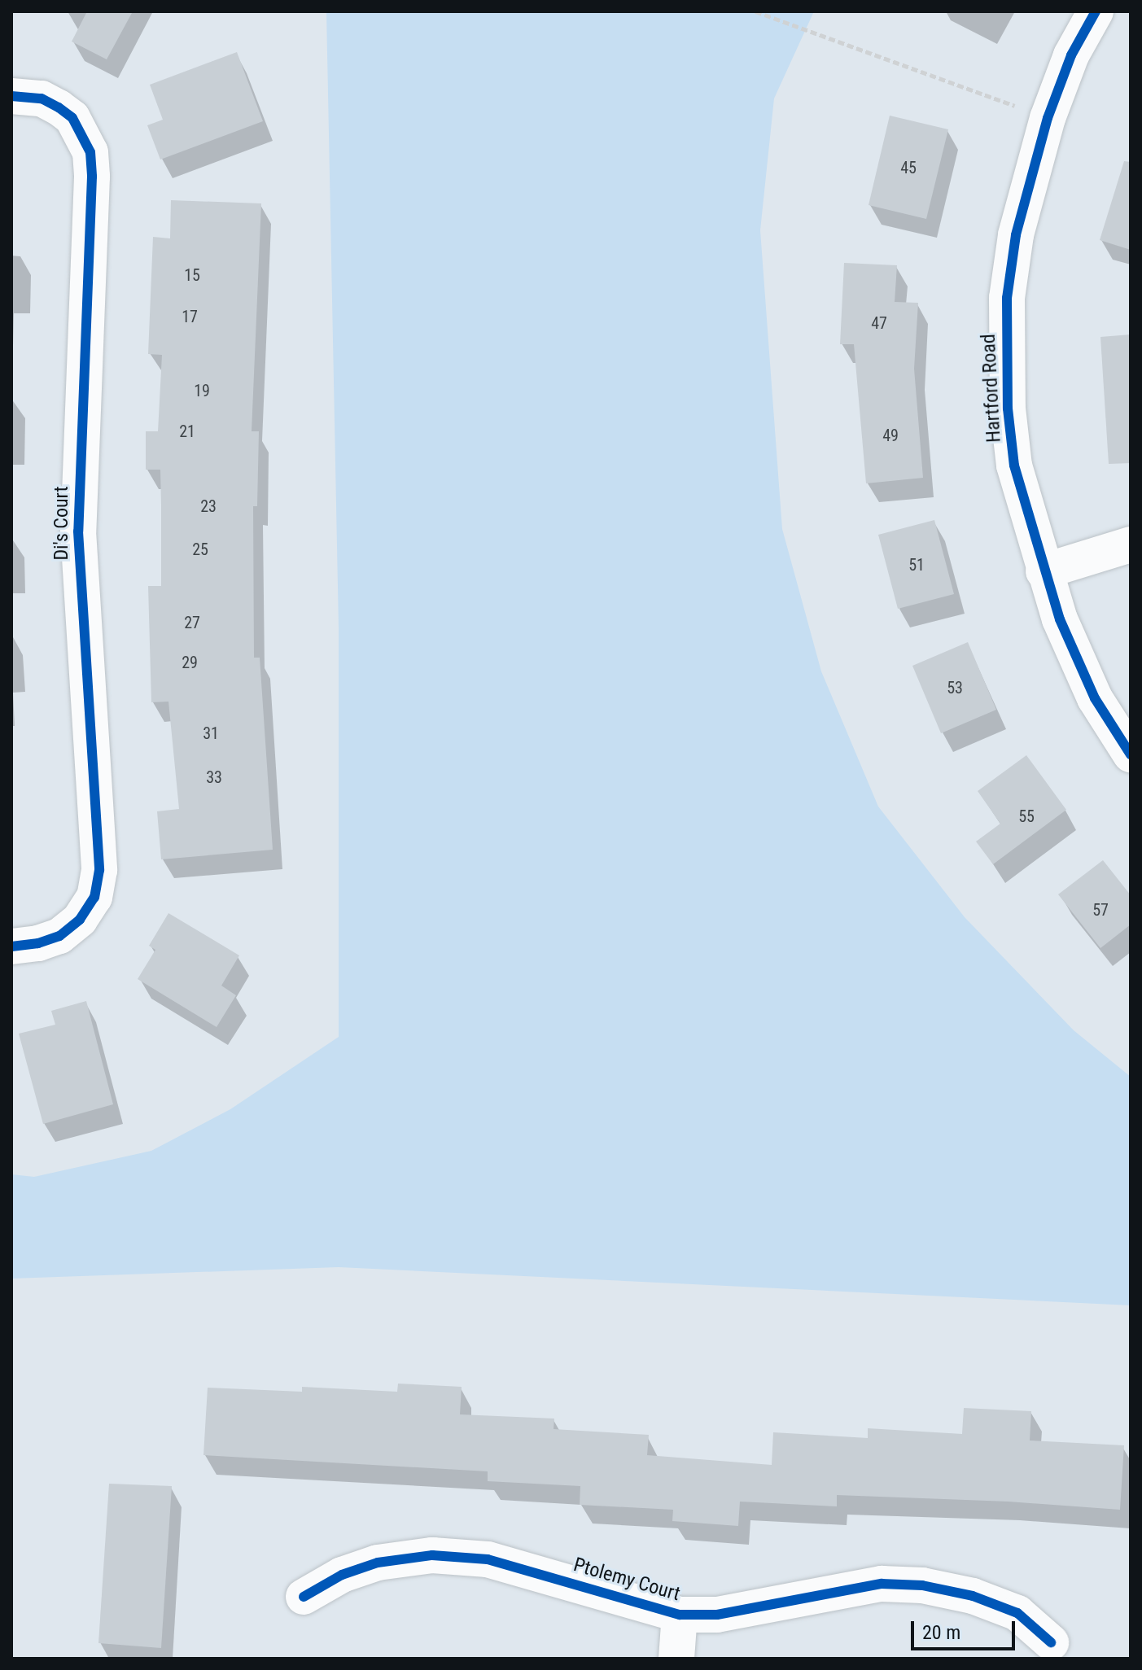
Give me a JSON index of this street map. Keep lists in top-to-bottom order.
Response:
{
  "streets": {
    "street": ["Hartford Road", "Di's Court", "Ptolemy Court"]
  },
  "house_numbers": [
    "45",
    "15",
    "17",
    "47",
    "19",
    "21",
    "49",
    "23",
    "25",
    "51",
    "27",
    "29",
    "53",
    "31",
    "33",
    "55",
    "57"
  ],
  "scale_bar": "20 m"
}
